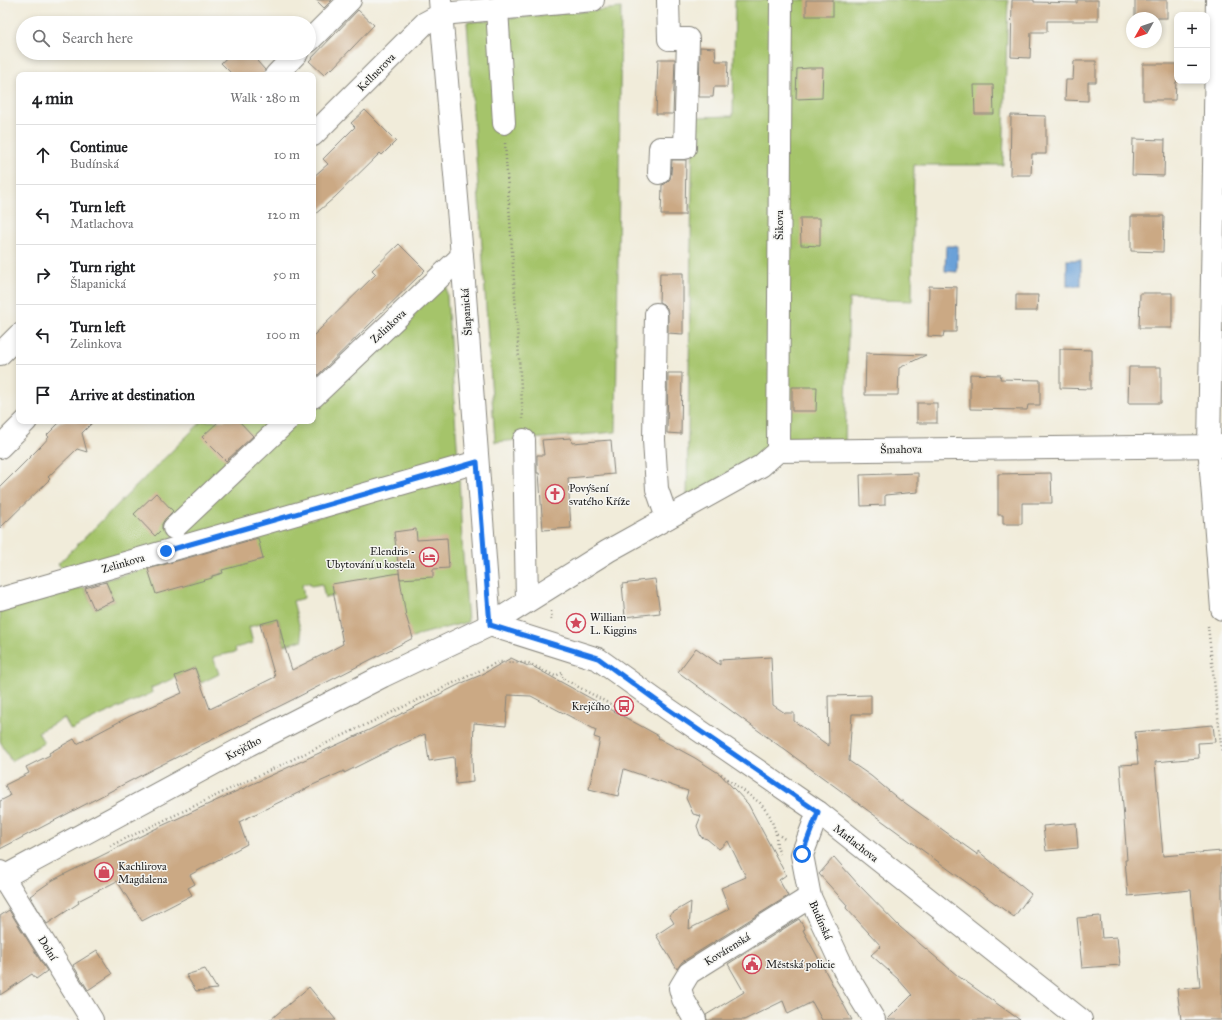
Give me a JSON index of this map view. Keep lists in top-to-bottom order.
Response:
{
  "streets": {
    "street": [
      "Kellnerova",
      "Šikova",
      "Šlapanická",
      "Zelinkova",
      "Šmahova",
      "Krejčího",
      "Matlachova",
      "Budínská",
      "Dolní",
      "Kovárenská"
    ]
  },
  "crossings": [
    ["Kellnerova", "Šlapanická"],
    ["Šikova", "Šmahova"],
    ["Šlapanická", "Zelinkova"],
    ["Šlapanická", "Krejčího"],
    ["Šlapanická", "Matlachova"],
    ["Krejčího", "Matlachova"],
    ["Krejčího", "Dolní"],
    ["Matlachova", "Budínská"],
    ["Budínská", "Kovárenská"]
  ],
  "places": {
    "church": ["Povýšení svatého Kříže"],
    "hotel": ["Elendris - Ubytování u kostela"],
    "place": ["William L. Kiggins"],
    "bus stop": ["Krejčího"],
    "shop": ["Kachlirova Magdalena"],
    "public building": ["Městská policie"]
  },
  "north": "bottom left",
  "page": {
    "map_buttons": ["+", "−"],
    "search": "Search here",
    "heading": ["4 min", "Walk · 280 m"],
    "list": [
      ["Continue", "Budínská", "10 m"],
      ["Turn left", "Matlachova", "120 m"],
      ["Turn right", "Šlapanická", "50 m"],
      ["Turn left", "Zelinkova", "100 m"],
      "Arrive at destination"
    ]
  }
}
